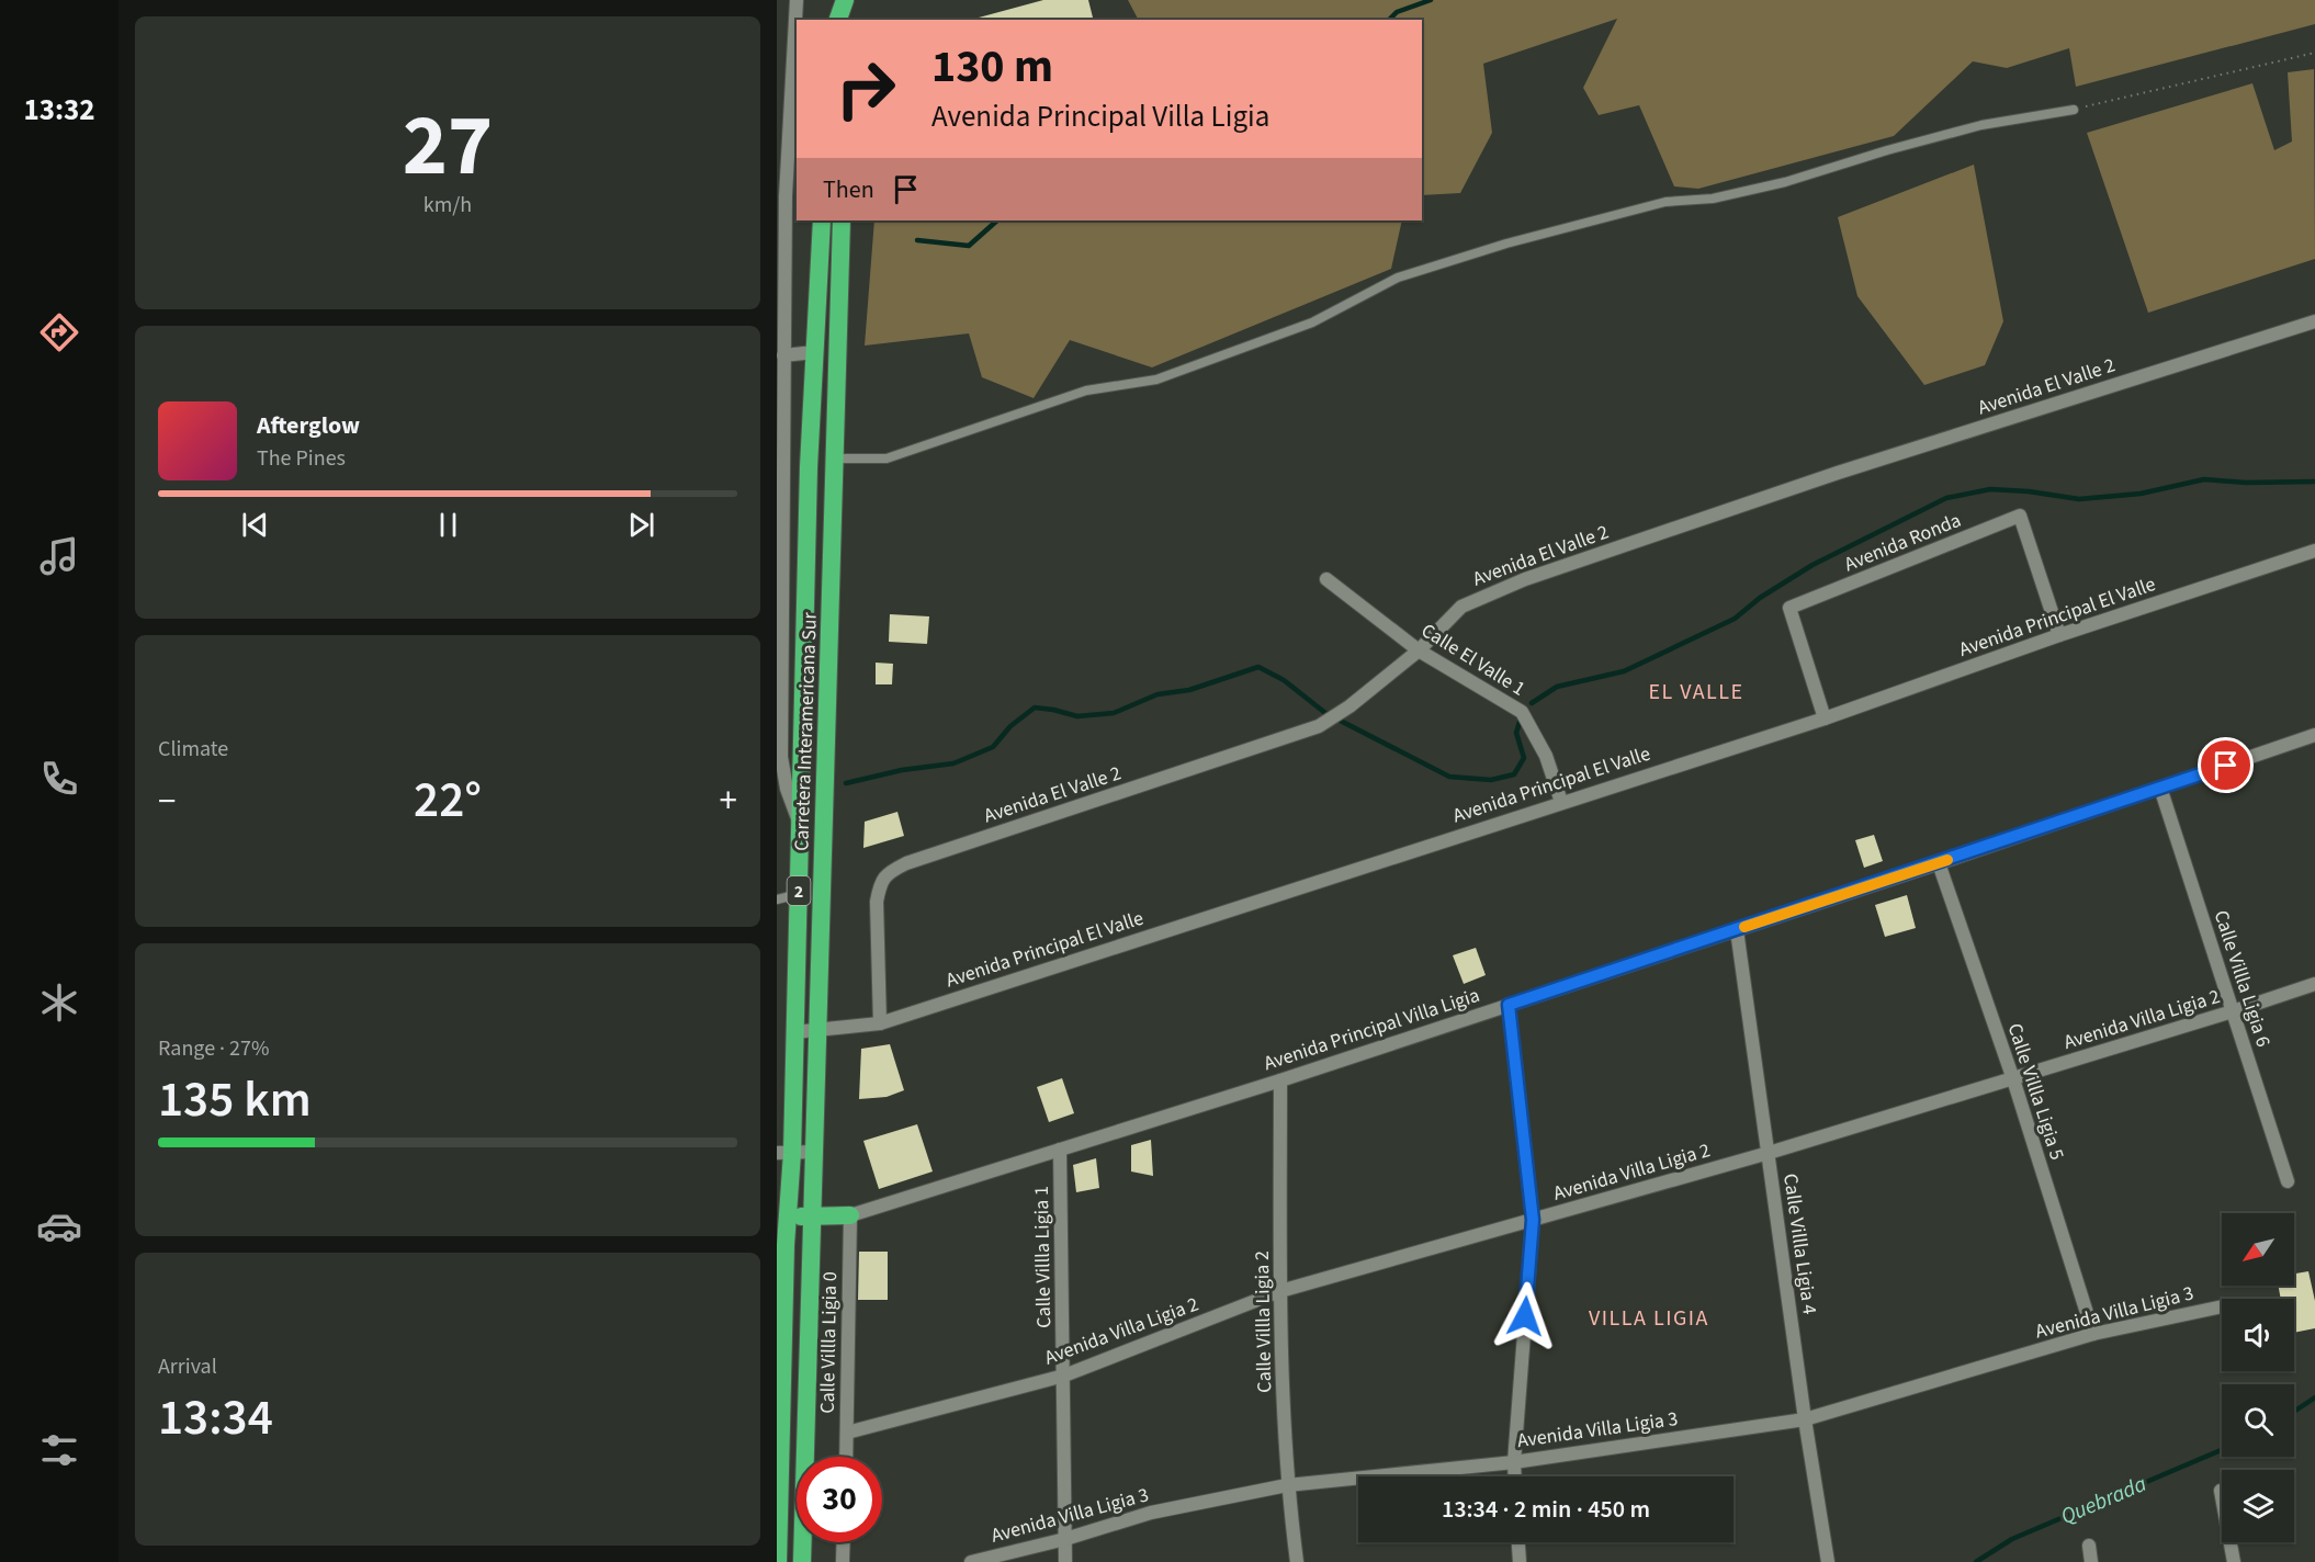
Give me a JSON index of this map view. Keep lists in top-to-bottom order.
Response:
{
  "streets": {
    "highway": ["Carretera Interamericana Sur", "2"],
    "street": [
      "Avenida El Valle 2",
      "Avenida Ronda",
      "Avenida Principal El Valle",
      "Calle El Valle 1",
      "Calle Villla Ligia 6",
      "Avenida Villa Ligia 2",
      "Avenida Principal Villa Ligia",
      "Calle Villla Ligia 5",
      "Calle Villla Ligia 4",
      "Calle Villla Ligia 1",
      "Avenida Villa Ligia 3",
      "Calle Villla Ligia 2",
      "Calle Villla Ligia 0"
    ]
  },
  "crossings": [
    ["Avenida El Valle 2", "Avenida Principal El Valle"],
    ["Avenida El Valle 2", "Calle El Valle 1"],
    ["Avenida Ronda", "Avenida Principal El Valle"],
    ["Avenida Principal El Valle", "Calle El Valle 1"],
    ["Avenida Principal El Valle", "Carretera Interamericana Sur"],
    ["Calle Villla Ligia 6", "Avenida Villa Ligia 2"],
    ["Calle Villla Ligia 6", "Avenida Principal Villa Ligia"],
    ["Avenida Villa Ligia 2", "Calle Villla Ligia 5"],
    ["Avenida Villa Ligia 2", "Calle Villla Ligia 4"],
    ["Avenida Villa Ligia 2", "Calle Villla Ligia 1"],
    ["Avenida Villa Ligia 2", "Calle Villla Ligia 2"],
    ["Avenida Villa Ligia 2", "Calle Villla Ligia 0"],
    ["Avenida Principal Villa Ligia", "Calle Villla Ligia 5"],
    ["Avenida Principal Villa Ligia", "Calle Villla Ligia 4"],
    ["Avenida Principal Villa Ligia", "Calle Villla Ligia 1"],
    ["Avenida Principal Villa Ligia", "Calle Villla Ligia 2"],
    ["Avenida Principal Villa Ligia", "Calle Villla Ligia 0"],
    ["Calle Villla Ligia 5", "Avenida Villa Ligia 3"],
    ["Calle Villla Ligia 4", "Avenida Villa Ligia 3"],
    ["Calle Villla Ligia 1", "Avenida Villa Ligia 3"],
    ["Avenida Villa Ligia 3", "Calle Villla Ligia 2"]
  ],
  "districts": ["EL VALLE", "VILLA LIGIA"],
  "water": ["Quebrada"],
  "north": "bottom left",
  "page": {
    "tabs": "13:32",
    "tile": [
      ["27", "km/h"],
      "Climate",
      ["Range · 27%", "135 km"],
      ["Arrival", "13:34"]
    ],
    "turn": ["130 m", "Avenida Principal Villa Ligia"],
    "then": "Then",
    "song": ["Afterglow", "The Pines"],
    "heat": ["−", "22°", "+"],
    "limit": "30",
    "trip": "13:34 · 2 min · 450 m"
  }
}
